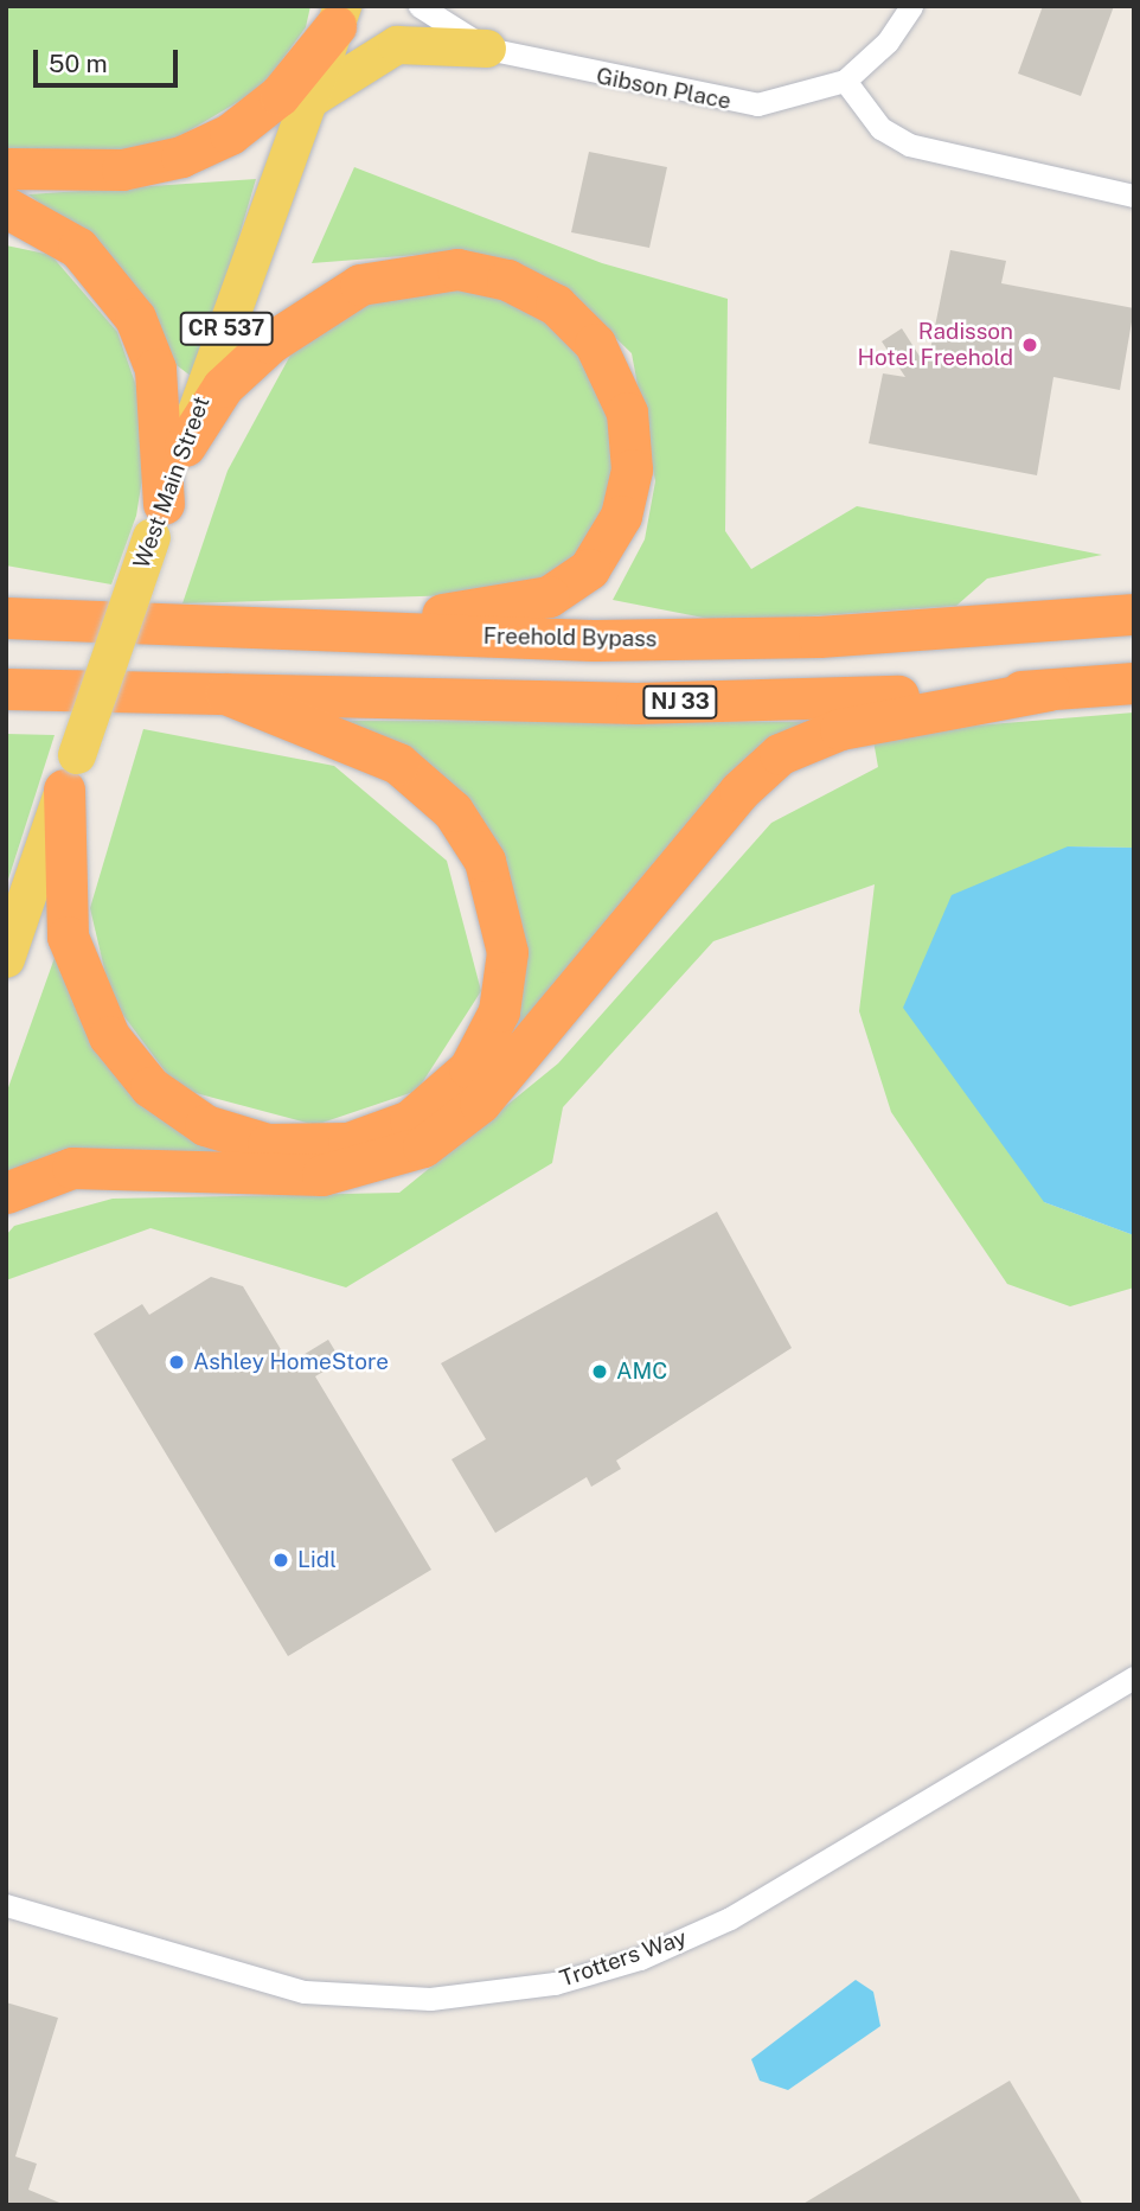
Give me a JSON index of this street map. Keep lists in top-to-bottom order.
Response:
{
  "streets": {
    "highway": ["Freehold Bypass", "NJ 33"],
    "main road": ["CR 537", "West Main Street"],
    "street": ["Gibson Place", "Trotters Way"]
  },
  "places": [
    "Radisson Hotel Freehold",
    "Ashley HomeStore",
    "AMC",
    "Lidl"
  ],
  "scale_bar": "50 m"
}
